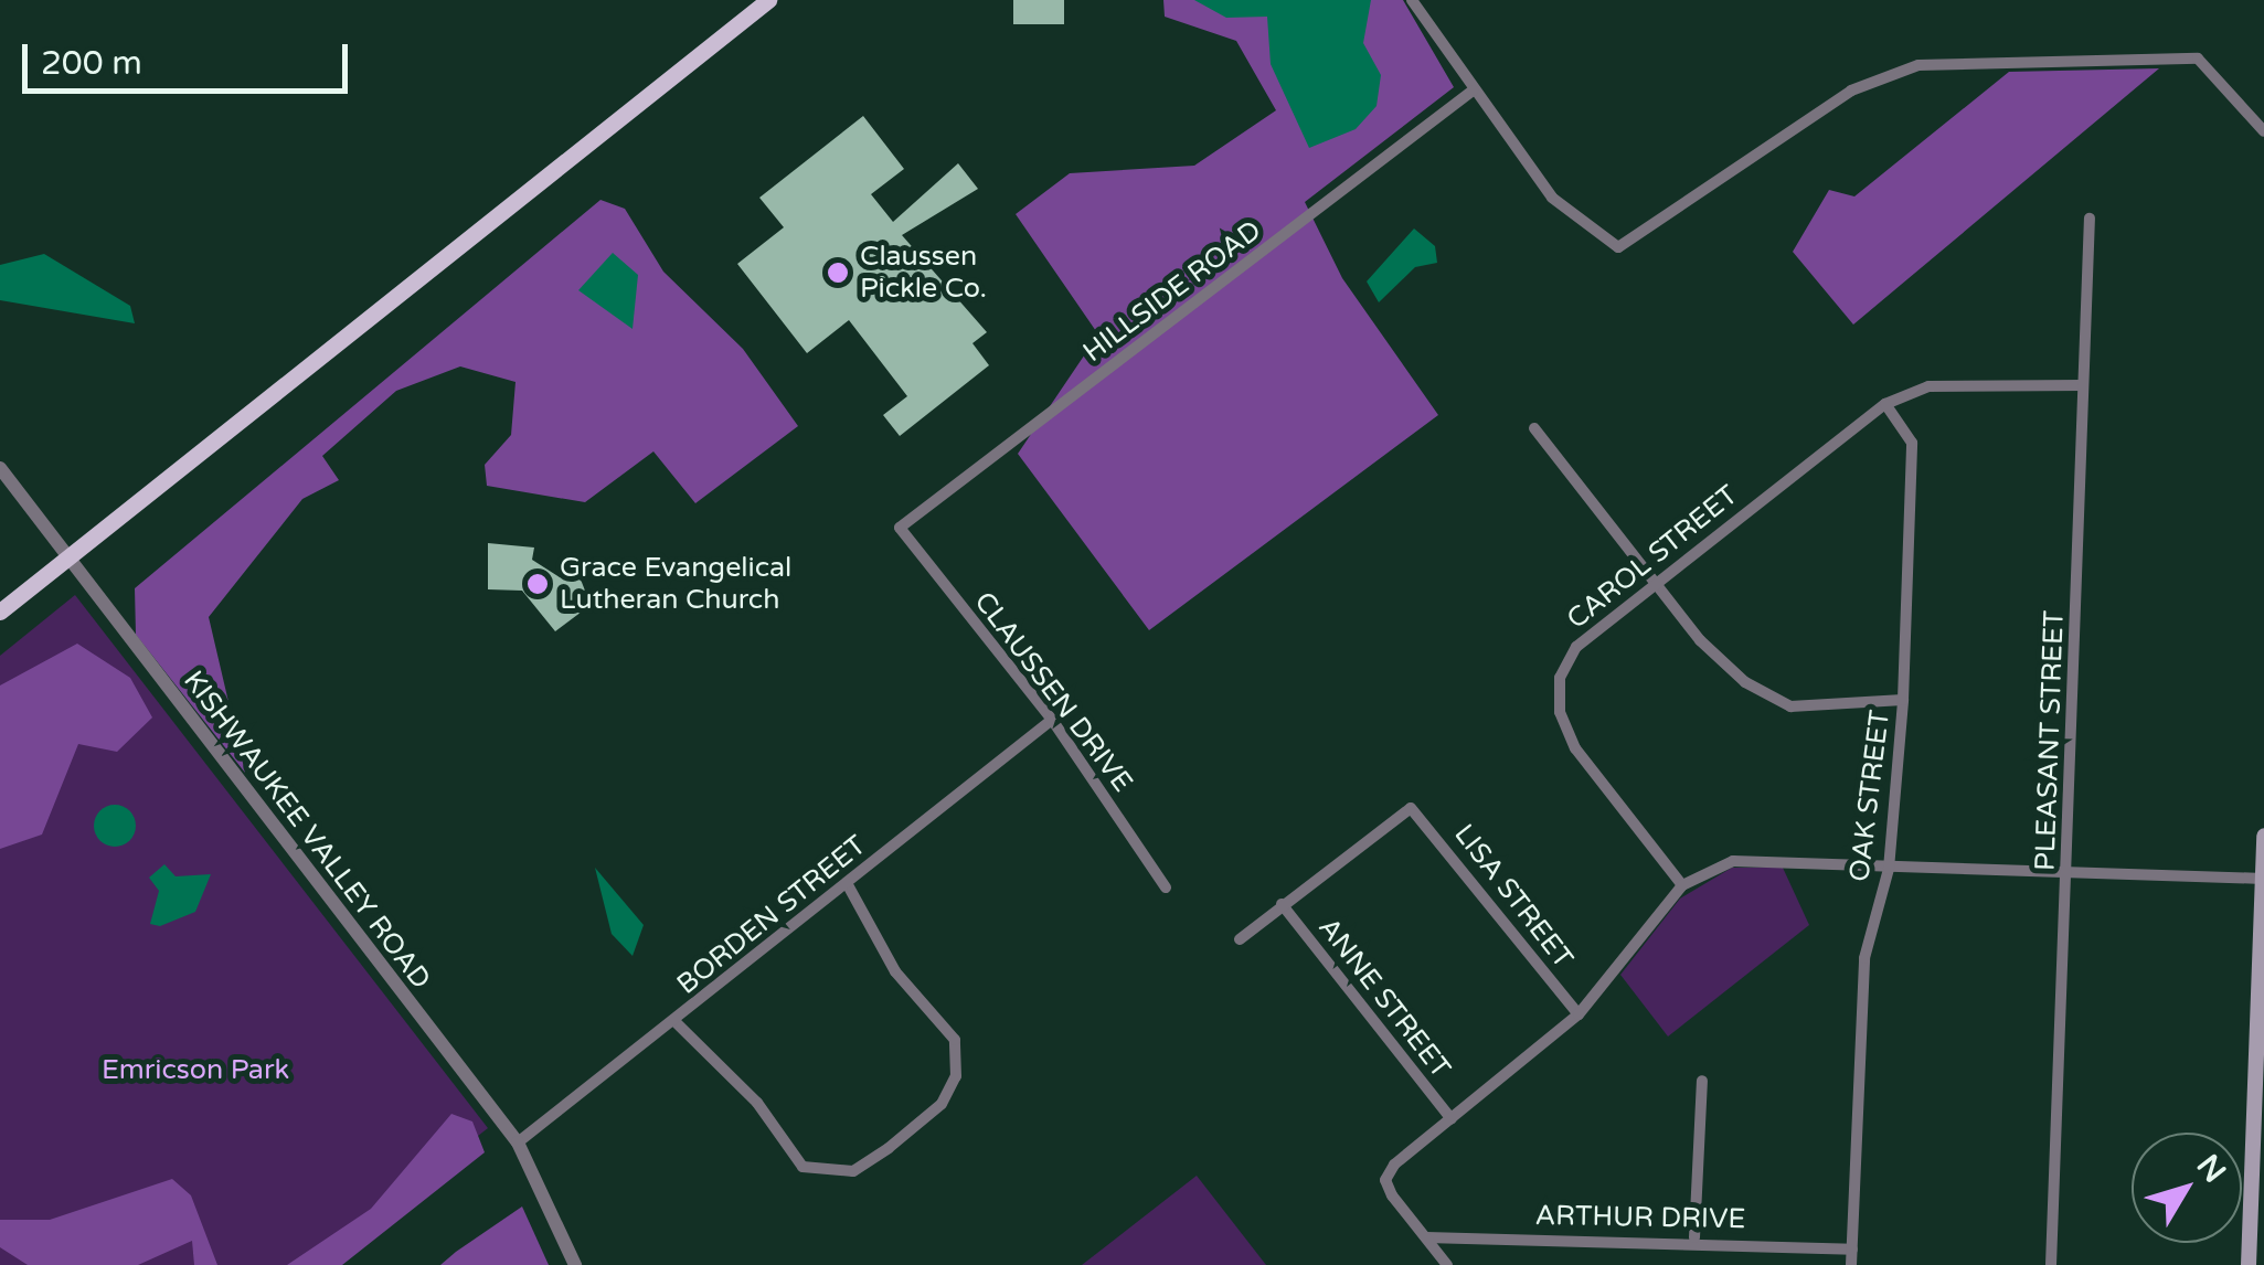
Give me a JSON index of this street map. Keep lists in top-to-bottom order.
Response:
{
  "streets": {
    "street": [
      "HILLSIDE ROAD",
      "CAROL STREET",
      "CLAUSSEN DRIVE",
      "PLEASANT STREET",
      "OAK STREET",
      "KISHWAUKEE VALLEY ROAD",
      "LISA STREET",
      "BORDEN STREET",
      "ANNE STREET",
      "ARTHUR DRIVE"
    ]
  },
  "crossings": [
    ["HILLSIDE ROAD", "CLAUSSEN DRIVE"],
    ["CAROL STREET", "PLEASANT STREET"],
    ["CAROL STREET", "OAK STREET"],
    ["CLAUSSEN DRIVE", "BORDEN STREET"],
    ["OAK STREET", "ARTHUR DRIVE"],
    ["KISHWAUKEE VALLEY ROAD", "BORDEN STREET"],
    ["LISA STREET", "ANNE STREET"]
  ],
  "parks": ["Emricson Park"],
  "places": ["Claussen Pickle Co.", "Grace Evangelical Lutheran Church"],
  "scale_bar": "200 m",
  "north": "top right"
}
